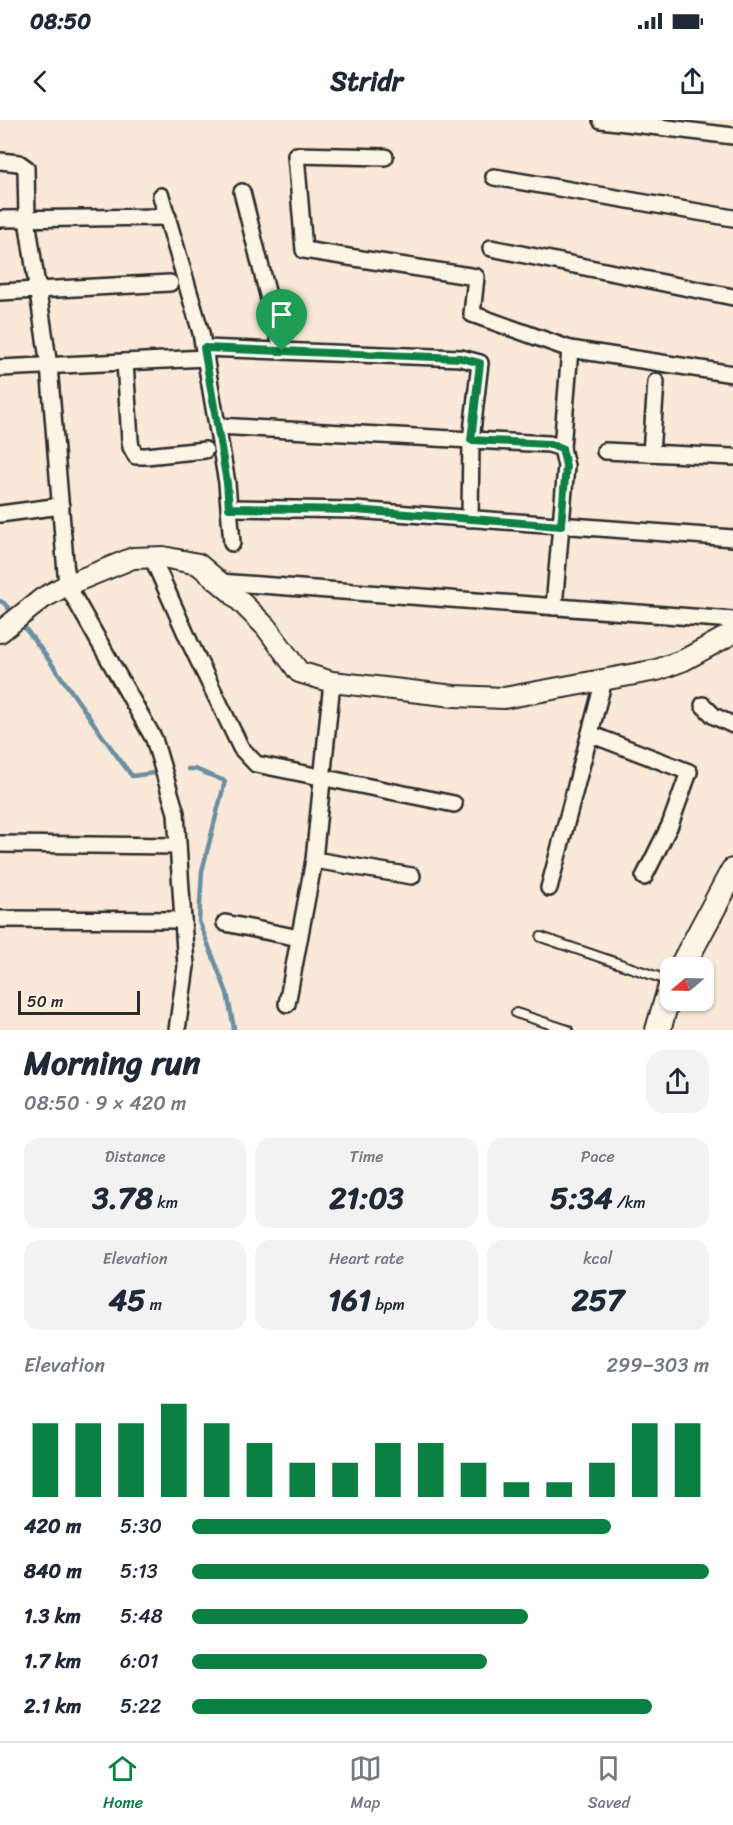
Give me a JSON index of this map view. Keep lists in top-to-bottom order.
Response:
{
  "scale_bar": "50 m",
  "north": "left",
  "page": {
    "status": "08:50",
    "header": "Stridr",
    "scale": "50 m",
    "heading": ["Morning run", "08:50 · 9 × 420 m"],
    "stats": [
      ["Distance", "3.78 km"],
      ["Time", "21:03"],
      ["Pace", "5:34 /km"],
      ["Elevation", "45 m"],
      ["Heart rate", "161 bpm"],
      ["kcal", "257"]
    ],
    "chart": ["Elevation", "299–303 m"],
    "list": [
      {
        "name": "420 m",
        "note": "5:30"
      },
      {
        "name": "840 m",
        "note": "5:13"
      },
      {
        "name": "1.3 km",
        "note": "5:48"
      },
      {
        "name": "1.7 km",
        "note": "6:01"
      },
      {
        "name": "2.1 km",
        "note": "5:22"
      }
    ],
    "tabs": ["Home", "Map", "Saved"]
  }
}
